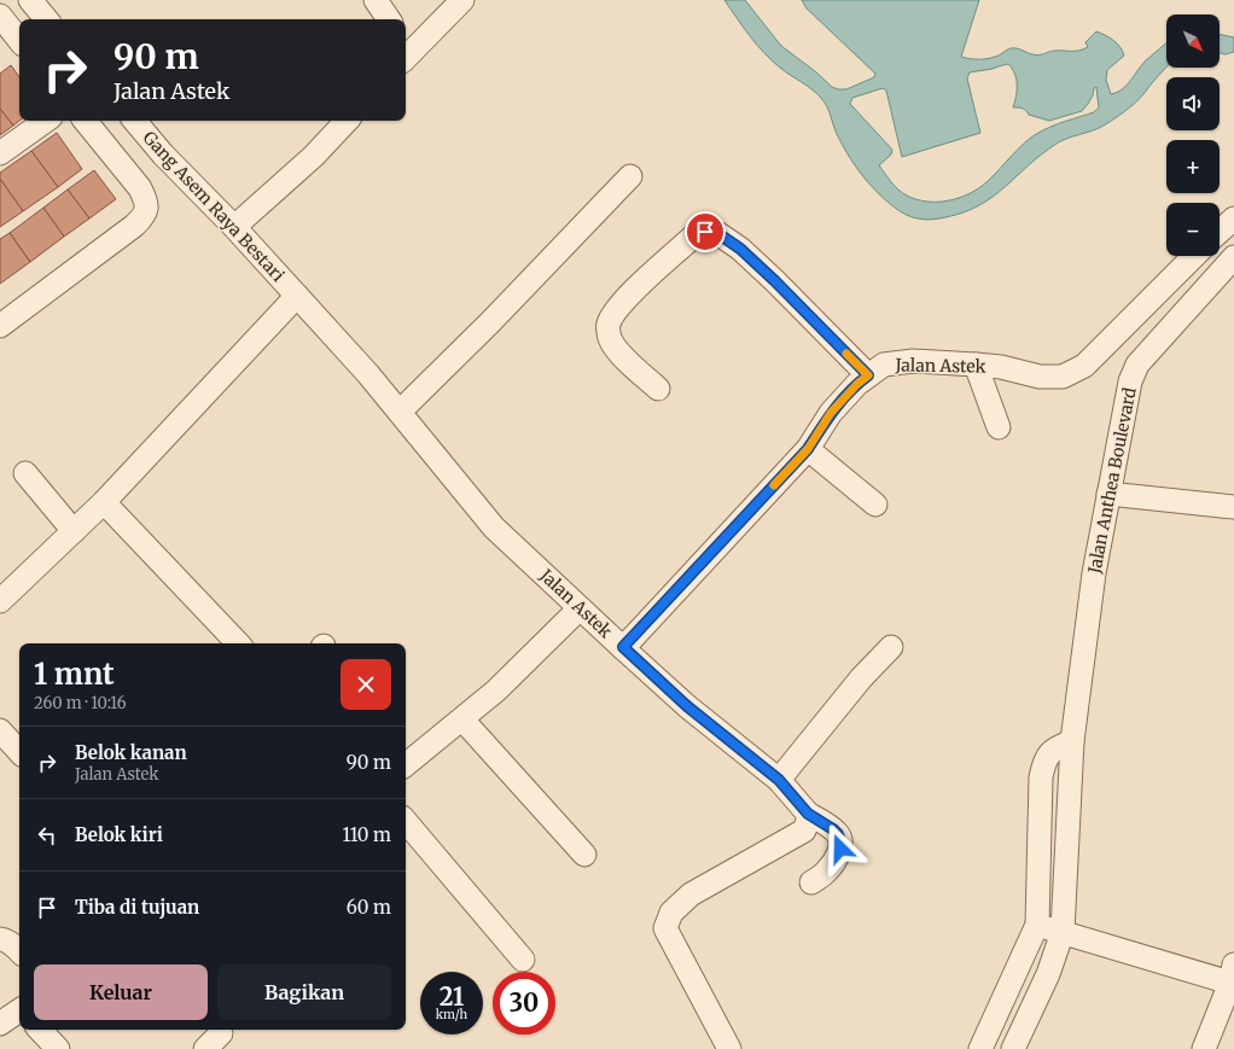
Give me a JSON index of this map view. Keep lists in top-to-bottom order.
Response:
{
  "streets": {
    "street": ["Gang Asem Raya Bestari", "Jalan Astek", "Jalan Anthea Boulevard"]
  },
  "crossings": [
    ["Gang Asem Raya Bestari", "Jalan Astek"]
  ],
  "north": "bottom right",
  "page": {
    "map_buttons": ["+", "−"],
    "turn": ["90 m", "Jalan Astek"],
    "heading": ["1 mnt", "260 m · 10:16"],
    "list": [
      {
        "name": "Belok kanan",
        "note": "Jalan Astek",
        "value": "90 m"
      },
      {
        "name": "Belok kiri",
        "value": "110 m"
      },
      {
        "name": "Tiba di tujuan",
        "value": "60 m"
      }
    ],
    "buttons": ["Keluar", "Bagikan"],
    "speed": "21 km/h",
    "limit": "30"
  }
}
